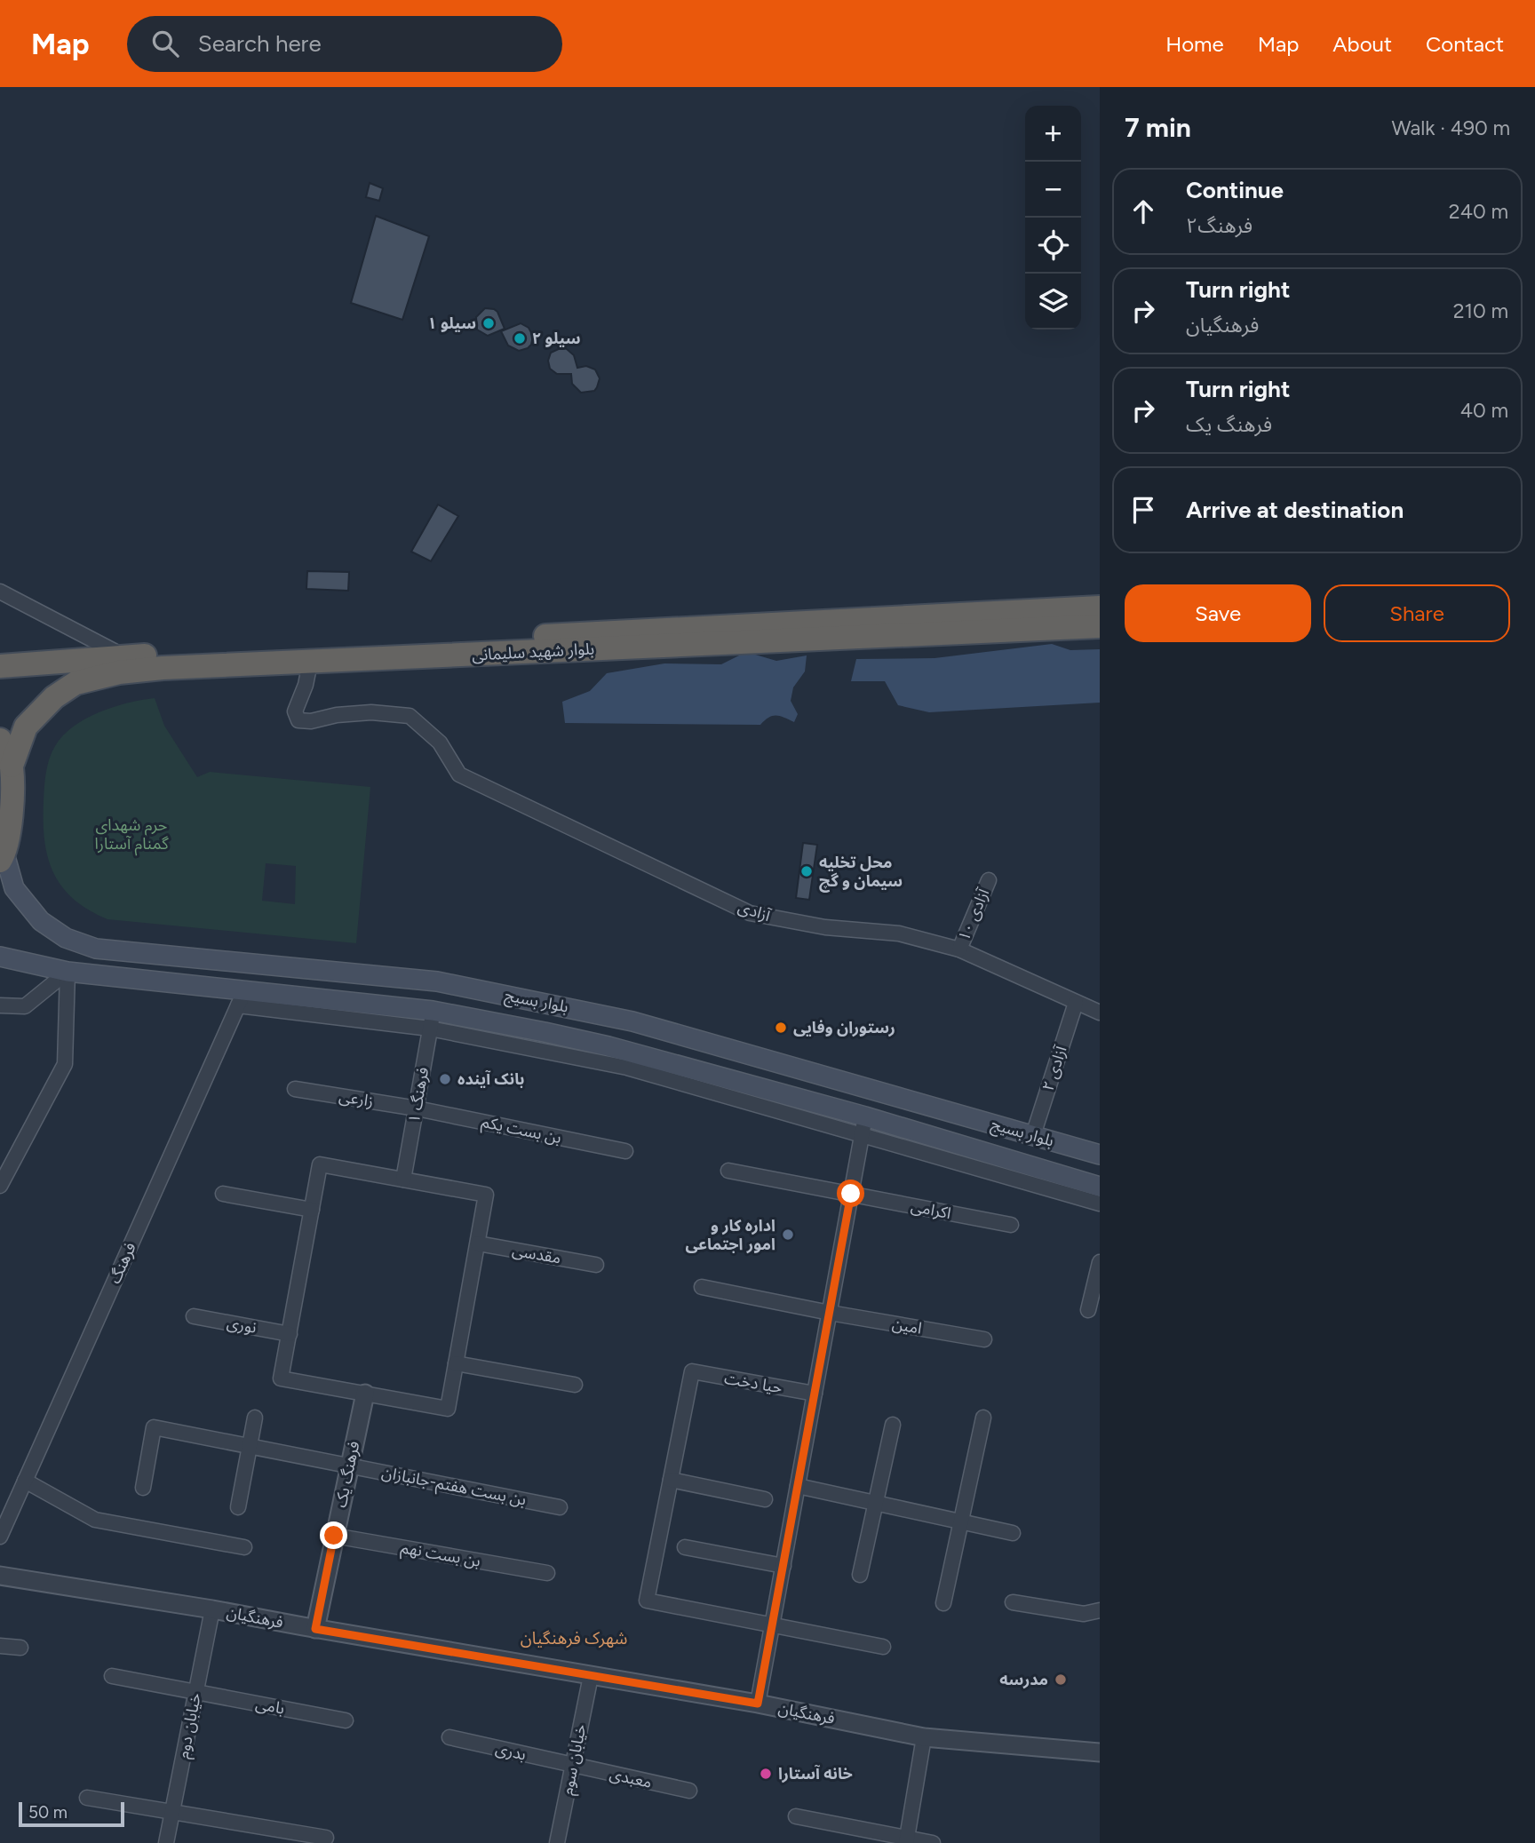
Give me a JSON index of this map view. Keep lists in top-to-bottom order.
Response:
{
  "streets": {
    "highway": ["بلوار شهید سلیمانی"],
    "main road": ["بلوار بسیج"],
    "street": [
      "آزادی",
      "آزادی ۱۰",
      "آزادی ۲",
      "فرهنگ ۱",
      "زارعی",
      "بن بست یکم",
      "اکرامی",
      "مقدسی",
      "فرهنگ",
      "نوری",
      "امین",
      "حیا دخت",
      "فرهنگ یک",
      "بن بست هفتم-جانبازان",
      "بن بست نهم",
      "فرهنگیان",
      "بامی",
      "خیابان دوم",
      "بدری",
      "خیابان سوم",
      "معبدی"
    ]
  },
  "crossings": [
    ["بلوار شهید سلیمانی", "آزادی"],
    ["آزادی", "آزادی ۱۰"],
    ["آزادی", "آزادی ۲"],
    ["بلوار بسیج", "آزادی ۲"],
    ["بلوار بسیج", "فرهنگ ۱"],
    ["بلوار بسیج", "فرهنگ"],
    ["فرهنگ ۱", "زارعی"],
    ["فرهنگ ۱", "بن بست یکم"],
    ["زارعی", "بن بست یکم"],
    ["فرهنگ یک", "بن بست هفتم-جانبازان"],
    ["فرهنگ یک", "بن بست نهم"],
    ["فرهنگ یک", "فرهنگیان"],
    ["فرهنگیان", "خیابان دوم"],
    ["فرهنگیان", "خیابان سوم"],
    ["بامی", "خیابان دوم"],
    ["بدری", "خیابان سوم"],
    ["بدری", "معبدی"],
    ["خیابان سوم", "معبدی"]
  ],
  "districts": ["شهرک فرهنگیان"],
  "parks": ["حرم شهدای گمنام آستارا"],
  "places": [
    "سیلو ۱",
    "سیلو ۲",
    "محل تخلیه سیمان و گچ",
    "رستوران وفایی",
    "بانک آینده",
    "اداره کار و امور اجتماعی",
    "مدرسه",
    "خانه آستارا"
  ],
  "scale_bar": "50 m",
  "page": {
    "header": "Map",
    "search": "Search here",
    "nav": [
      "Home",
      "Map",
      "About",
      "Contact"
    ],
    "heading": ["7 min", "Walk · 490 m"],
    "map_buttons": ["+", "−"],
    "list": [
      ["Continue", "فرهنگ۲", "240 m"],
      ["Turn right", "فرهنگیان", "210 m"],
      ["Turn right", "فرهنگ یک", "40 m"],
      "Arrive at destination"
    ],
    "buttons": ["Save", "Share"],
    "scale": "50 m"
  }
}
